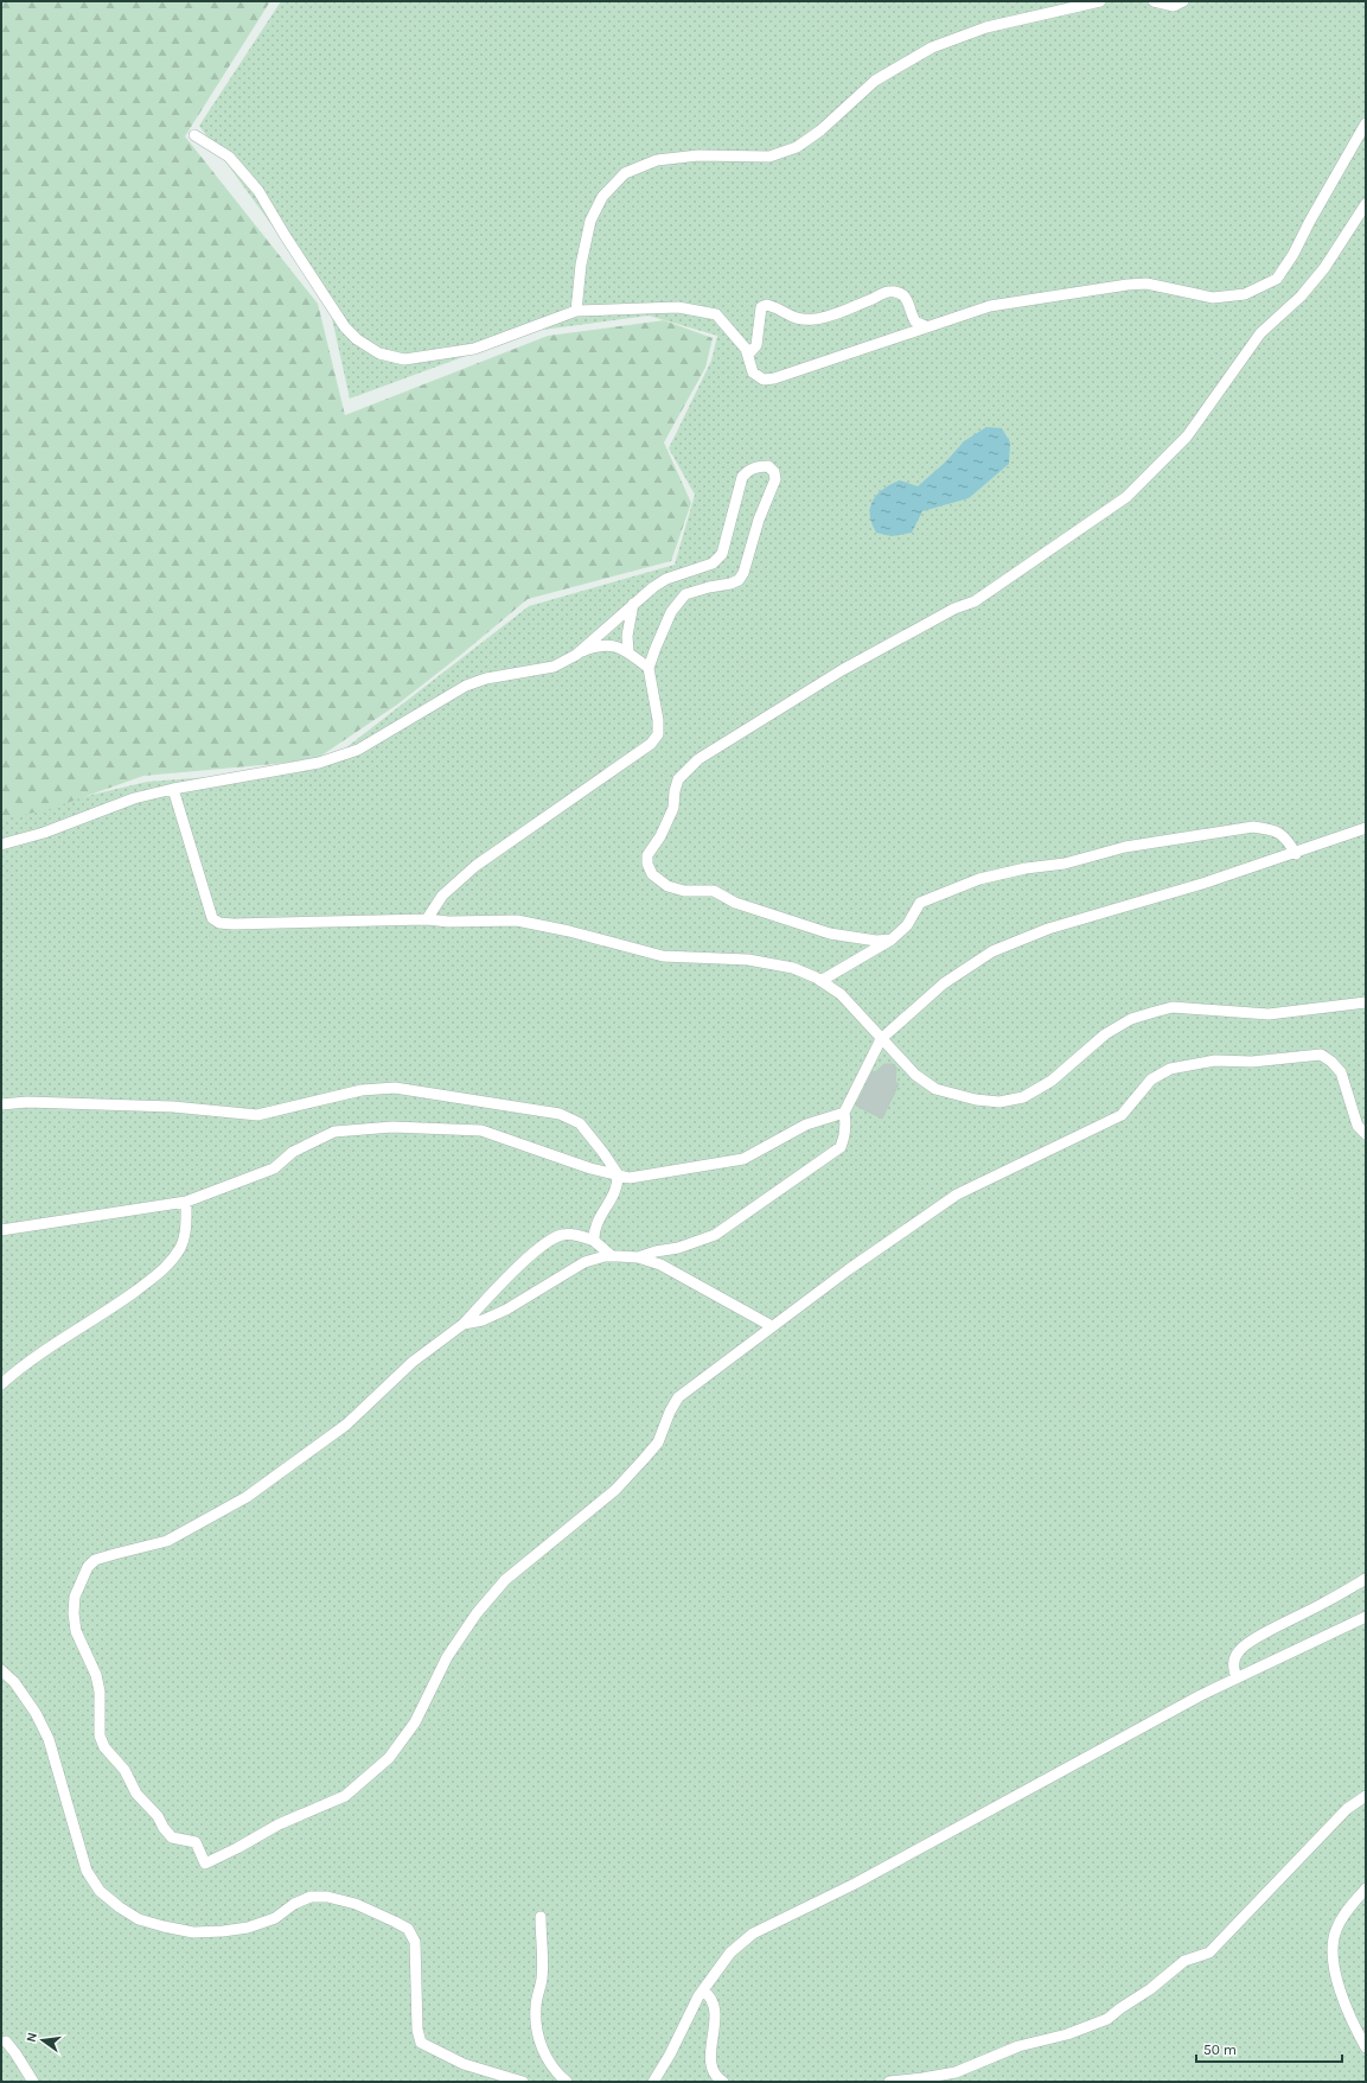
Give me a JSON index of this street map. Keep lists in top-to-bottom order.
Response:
{
  "scale_bar": "50 m",
  "north": "left"
}
